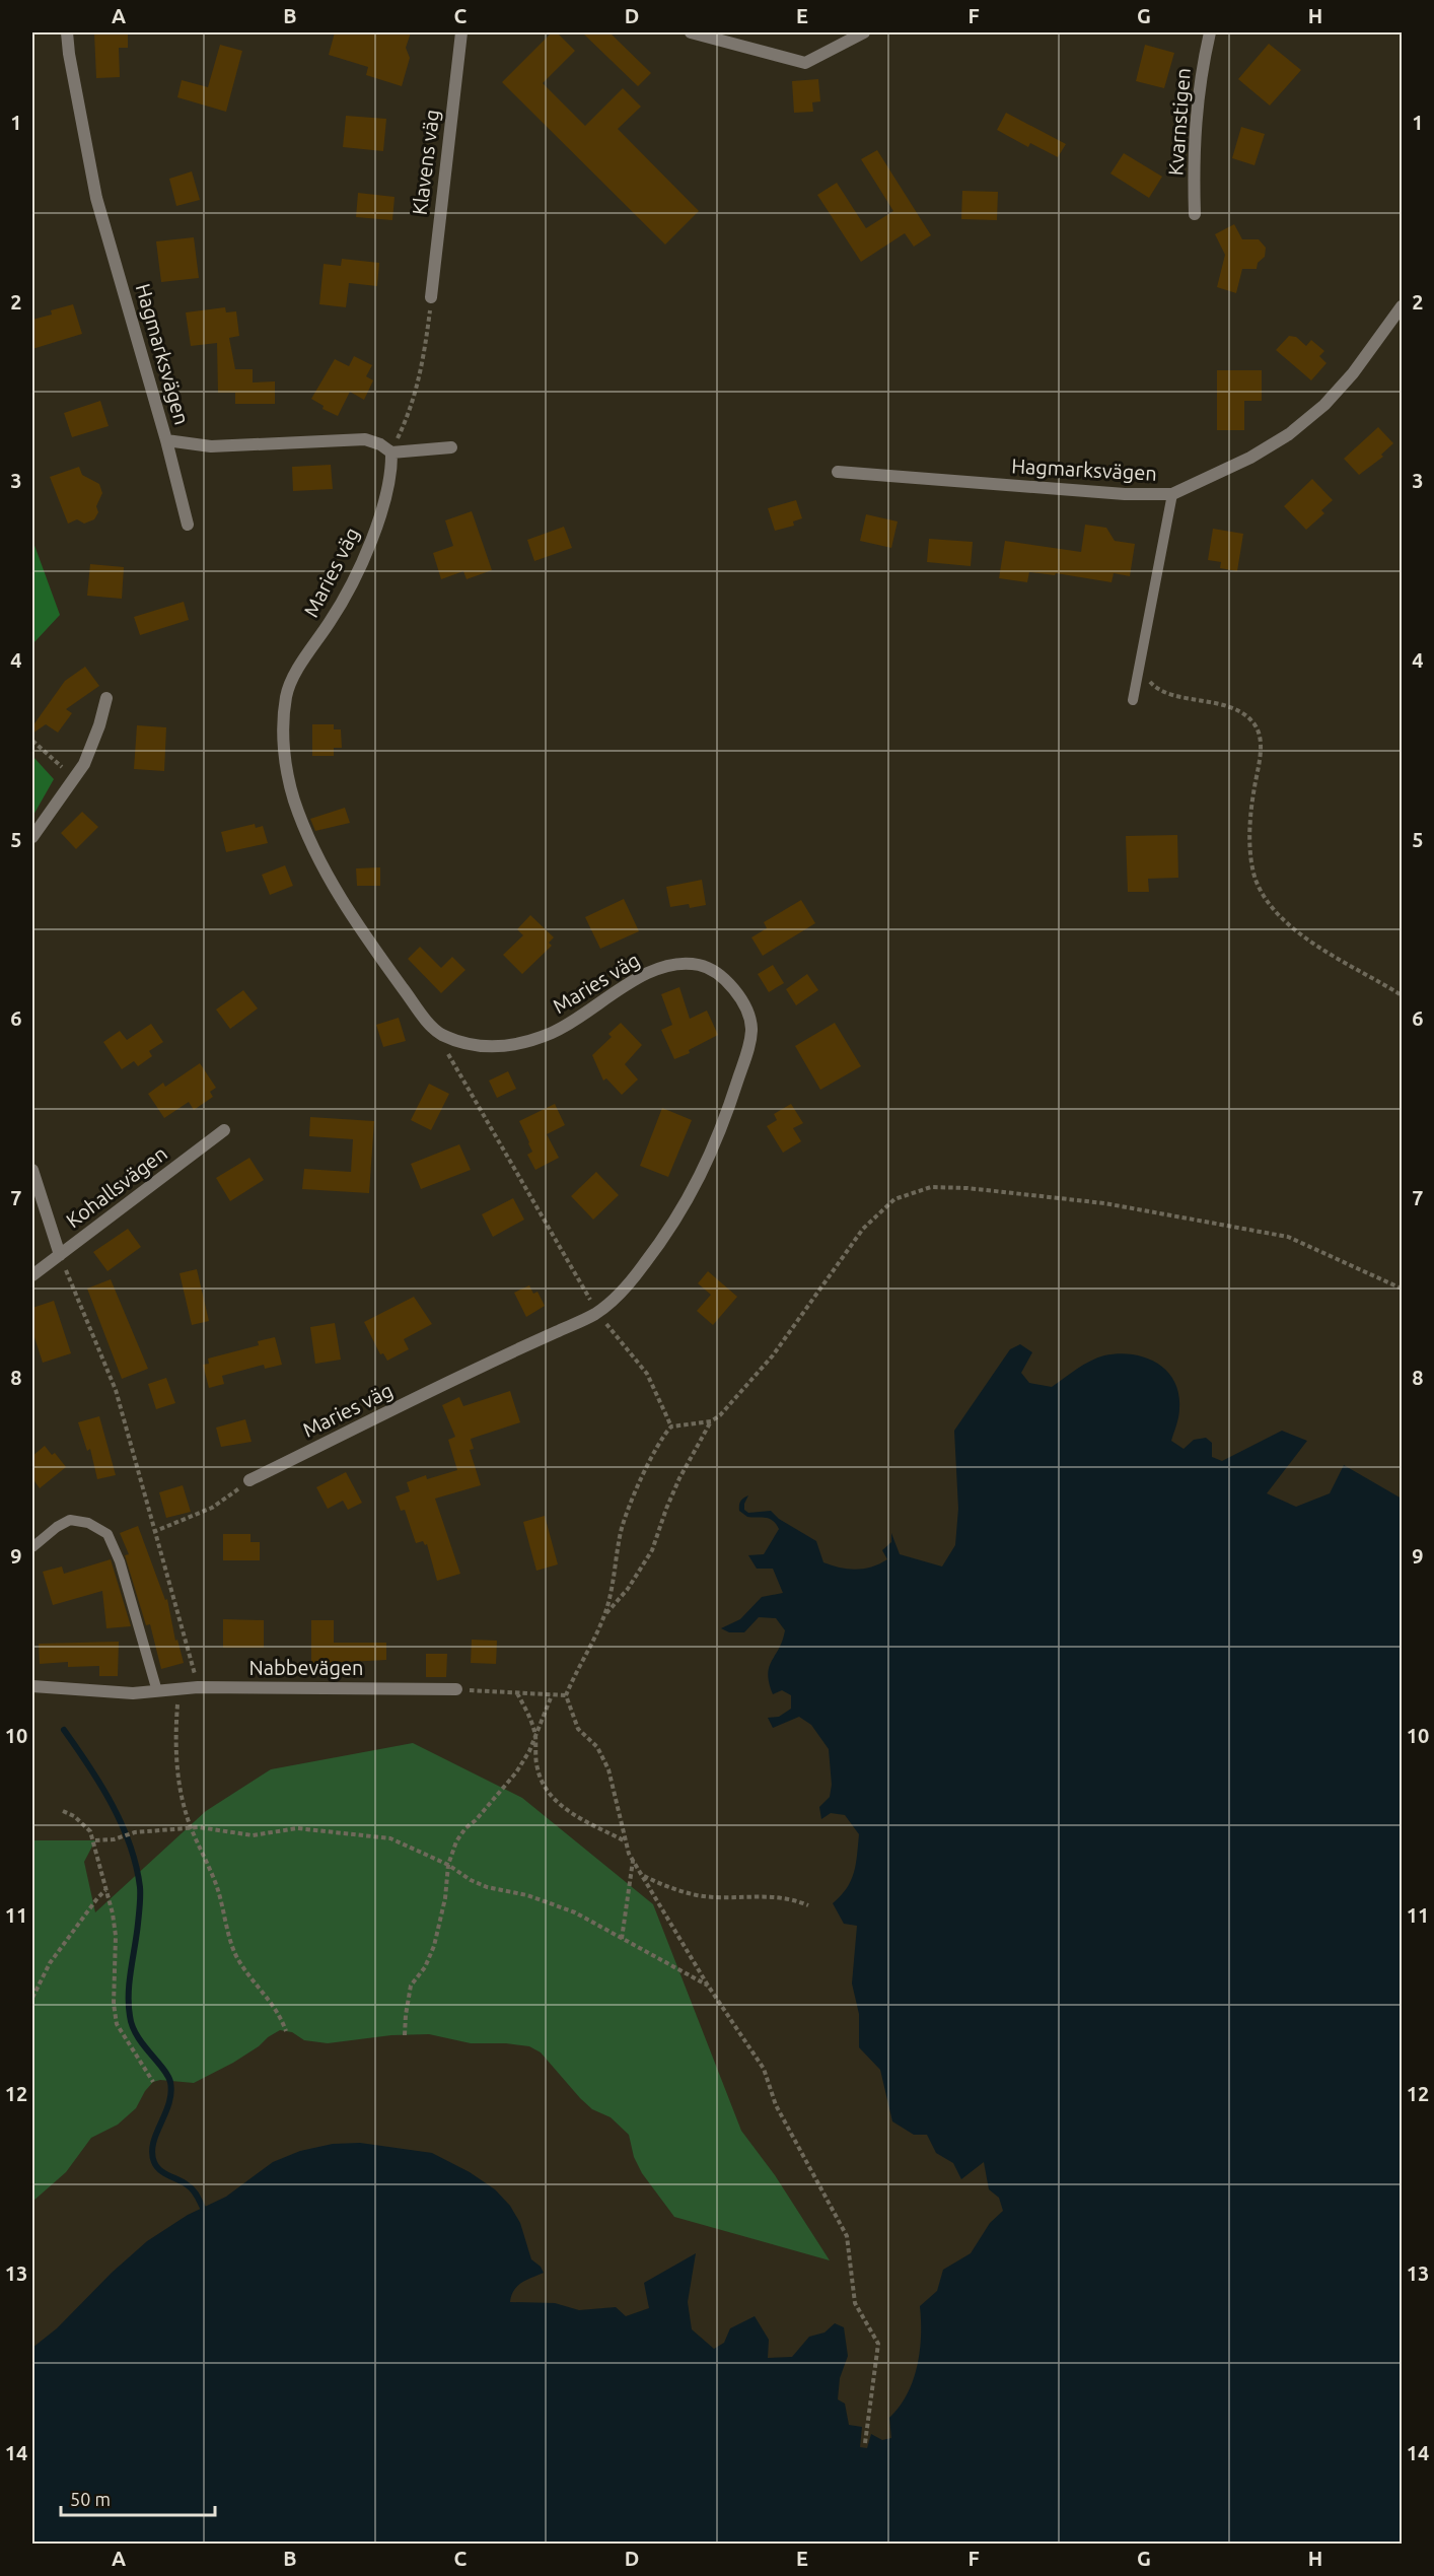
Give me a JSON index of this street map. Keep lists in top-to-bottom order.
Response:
{
  "streets": {
    "street": [
      "Kvarnstigen",
      "Klavens väg",
      "Hagmarksvägen",
      "Maries väg",
      "Kohallsvägen",
      "Nabbevägen"
    ]
  },
  "crossings": [
    ["Hagmarksvägen", "Maries väg"]
  ],
  "scale_bar": "50 m",
  "grid": {
    "columns": [
      "A",
      "B",
      "C",
      "D",
      "E",
      "F",
      "G",
      "H"
    ],
    "rows": [
      "1",
      "2",
      "3",
      "4",
      "5",
      "6",
      "7",
      "8",
      "9",
      "10",
      "11",
      "12",
      "13",
      "14"
    ]
  }
}
